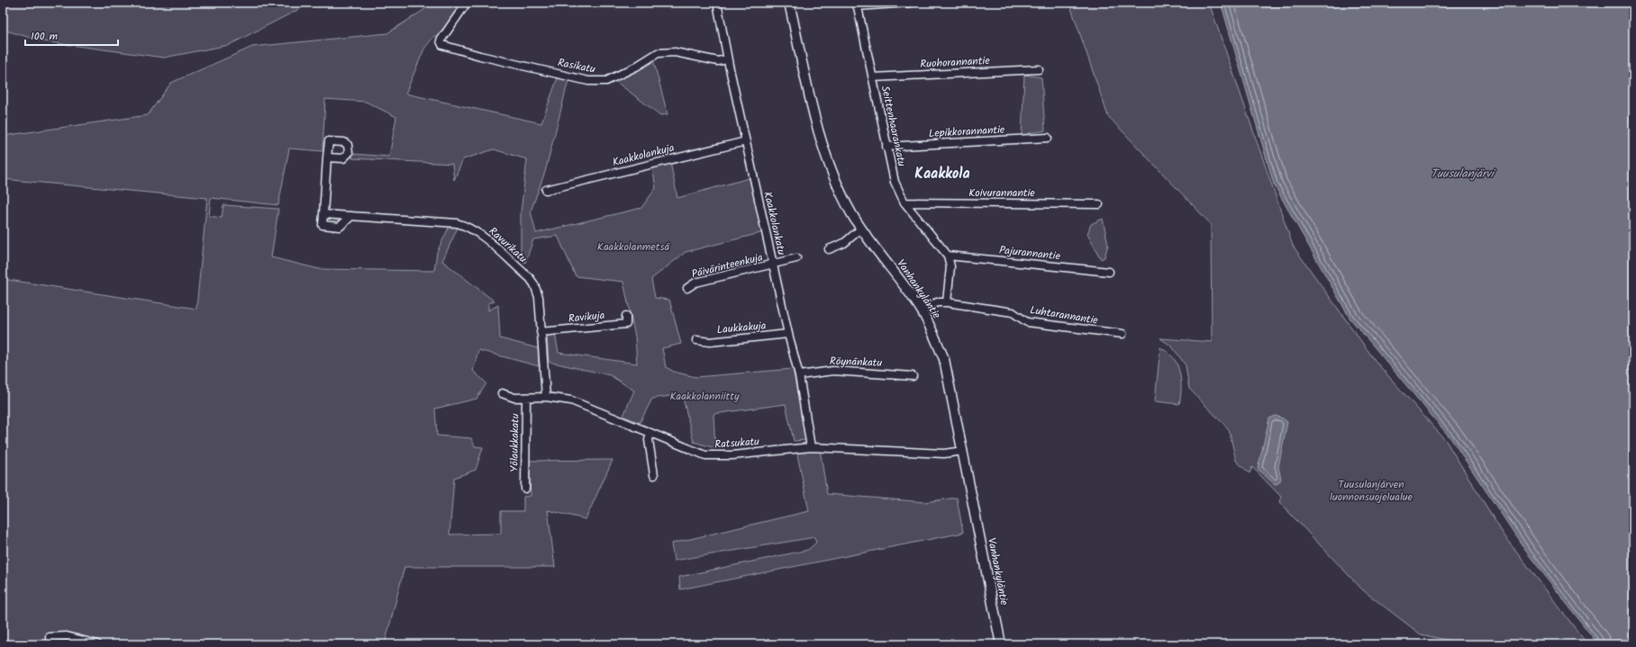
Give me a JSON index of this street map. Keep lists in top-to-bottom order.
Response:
{
  "streets": {
    "street": [
      "Ruohorannantie",
      "Rasikatu",
      "Seittenhaarankatu",
      "Lepikkorannantie",
      "Kaakkolankuja",
      "Koivurannantie",
      "Kaakkolankatu",
      "Ravurikatu",
      "Pajurannantie",
      "Päivärinteenkuja",
      "Vanhankyläntie",
      "Luhtarannantie",
      "Ravikuja",
      "Laukkakuja",
      "Röynänkatu",
      "Yölaukkakatu",
      "Ratsukatu"
    ]
  },
  "crossings": [
    ["Ruohorannantie", "Seittenhaarankatu"],
    ["Rasikatu", "Kaakkolankatu"],
    ["Seittenhaarankatu", "Lepikkorannantie"],
    ["Seittenhaarankatu", "Koivurannantie"],
    ["Seittenhaarankatu", "Pajurannantie"],
    ["Kaakkolankuja", "Kaakkolankatu"],
    ["Kaakkolankatu", "Päivärinteenkuja"],
    ["Kaakkolankatu", "Laukkakuja"],
    ["Kaakkolankatu", "Röynänkatu"],
    ["Kaakkolankatu", "Ratsukatu"],
    ["Ravurikatu", "Ravikuja"],
    ["Ravurikatu", "Ratsukatu"],
    ["Vanhankyläntie", "Luhtarannantie"],
    ["Vanhankyläntie", "Ratsukatu"],
    ["Yölaukkakatu", "Ratsukatu"]
  ],
  "districts": ["Kaakkola"],
  "water": ["Tuusulanjärvi"],
  "parks": ["Kaakkolanmetsä", "Kaakkolanniitty", "Tuusulanjärven luonnonsuojelualue"],
  "scale_bar": "100 m"
}
